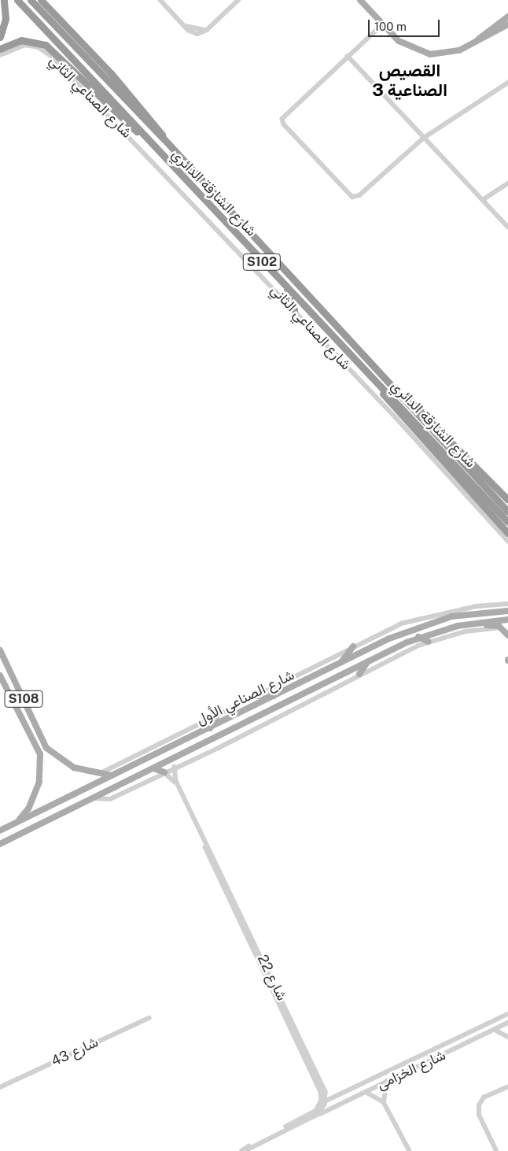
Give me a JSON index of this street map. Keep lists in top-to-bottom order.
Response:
{
  "streets": {
    "highway": ["شارع الشارقة الدائري", "S102"],
    "main road": ["شارع الصناعي الأول", "S108"],
    "street": [
      "شارع الصناعي الثاني",
      "شارع 22",
      "شارع 43",
      "شارع الخزامى"
    ]
  },
  "crossings": [
    ["شارع الصناعي الأول", "S108"],
    ["شارع 22", "شارع الخزامى"]
  ],
  "districts": ["القصيص الصناعية 3"],
  "scale_bar": "100 m"
}
